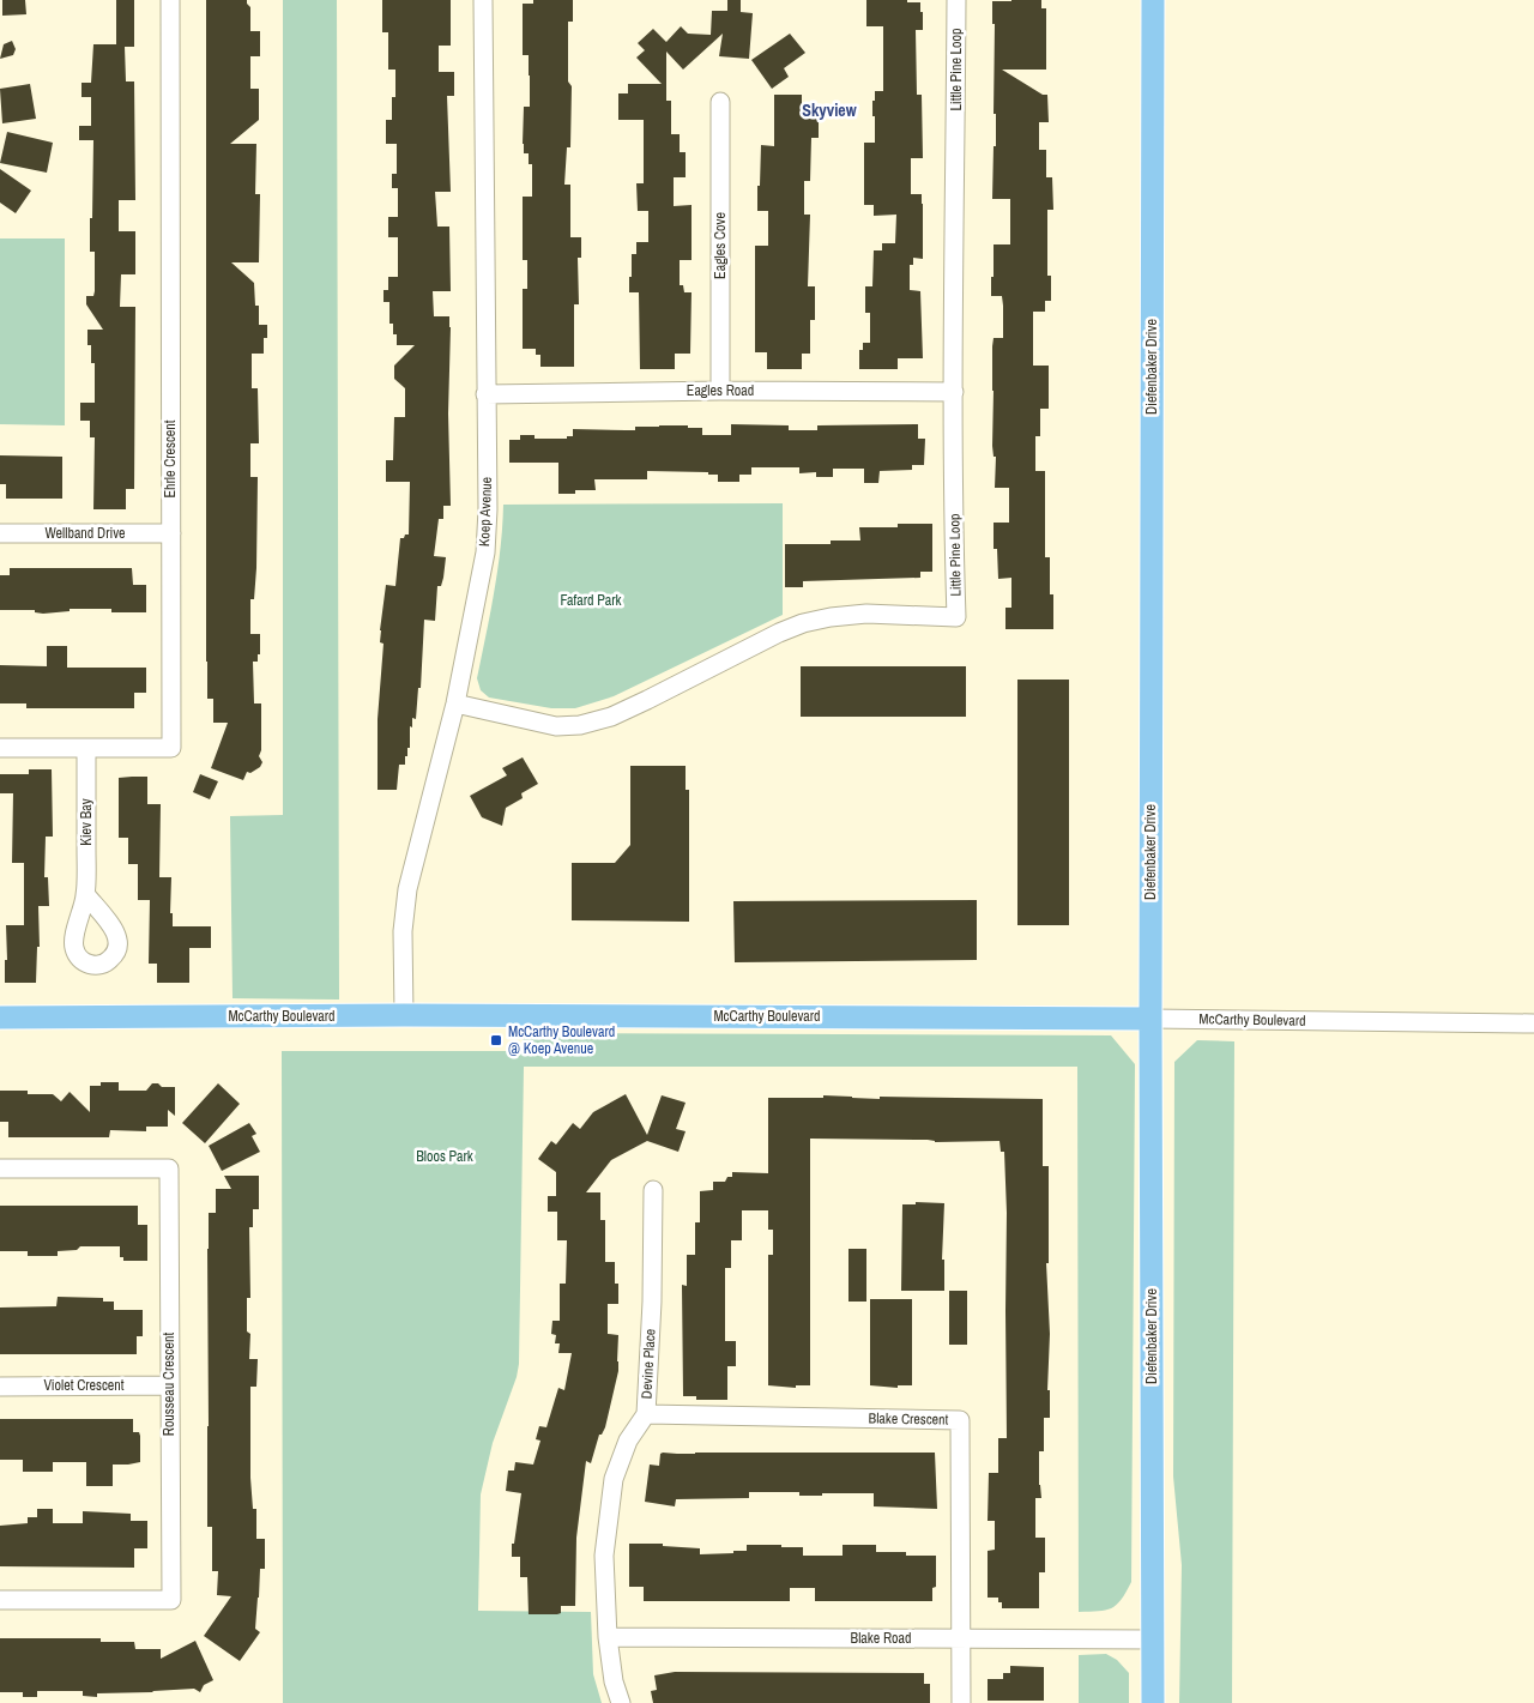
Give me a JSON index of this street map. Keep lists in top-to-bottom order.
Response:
{
  "streets": {
    "main road": ["Diefenbaker Drive", "McCarthy Boulevard"],
    "street": [
      "Little Pine Loop",
      "Eagles Cove",
      "Eagles Road",
      "Ehrle Crescent",
      "Koep Avenue",
      "Wellband Drive",
      "Kiev Bay",
      "Devine Place",
      "Rousseau Crescent",
      "Violet Crescent",
      "Blake Crescent",
      "Blake Road"
    ]
  },
  "crossings": [
    ["Little Pine Loop", "Eagles Road"],
    ["Little Pine Loop", "Koep Avenue"],
    ["Eagles Cove", "Eagles Road"],
    ["Diefenbaker Drive", "McCarthy Boulevard"],
    ["Diefenbaker Drive", "Blake Road"],
    ["Eagles Road", "Koep Avenue"],
    ["Ehrle Crescent", "Wellband Drive"],
    ["Ehrle Crescent", "Kiev Bay"],
    ["Koep Avenue", "McCarthy Boulevard"],
    ["Devine Place", "Blake Crescent"],
    ["Devine Place", "Blake Road"],
    ["Rousseau Crescent", "Violet Crescent"],
    ["Blake Crescent", "Blake Road"]
  ],
  "districts": ["Skyview"],
  "parks": ["Fafard Park", "Bloos Park"],
  "places": {
    "transit": ["McCarthy Boulevard @ Koep Avenue"]
  }
}
